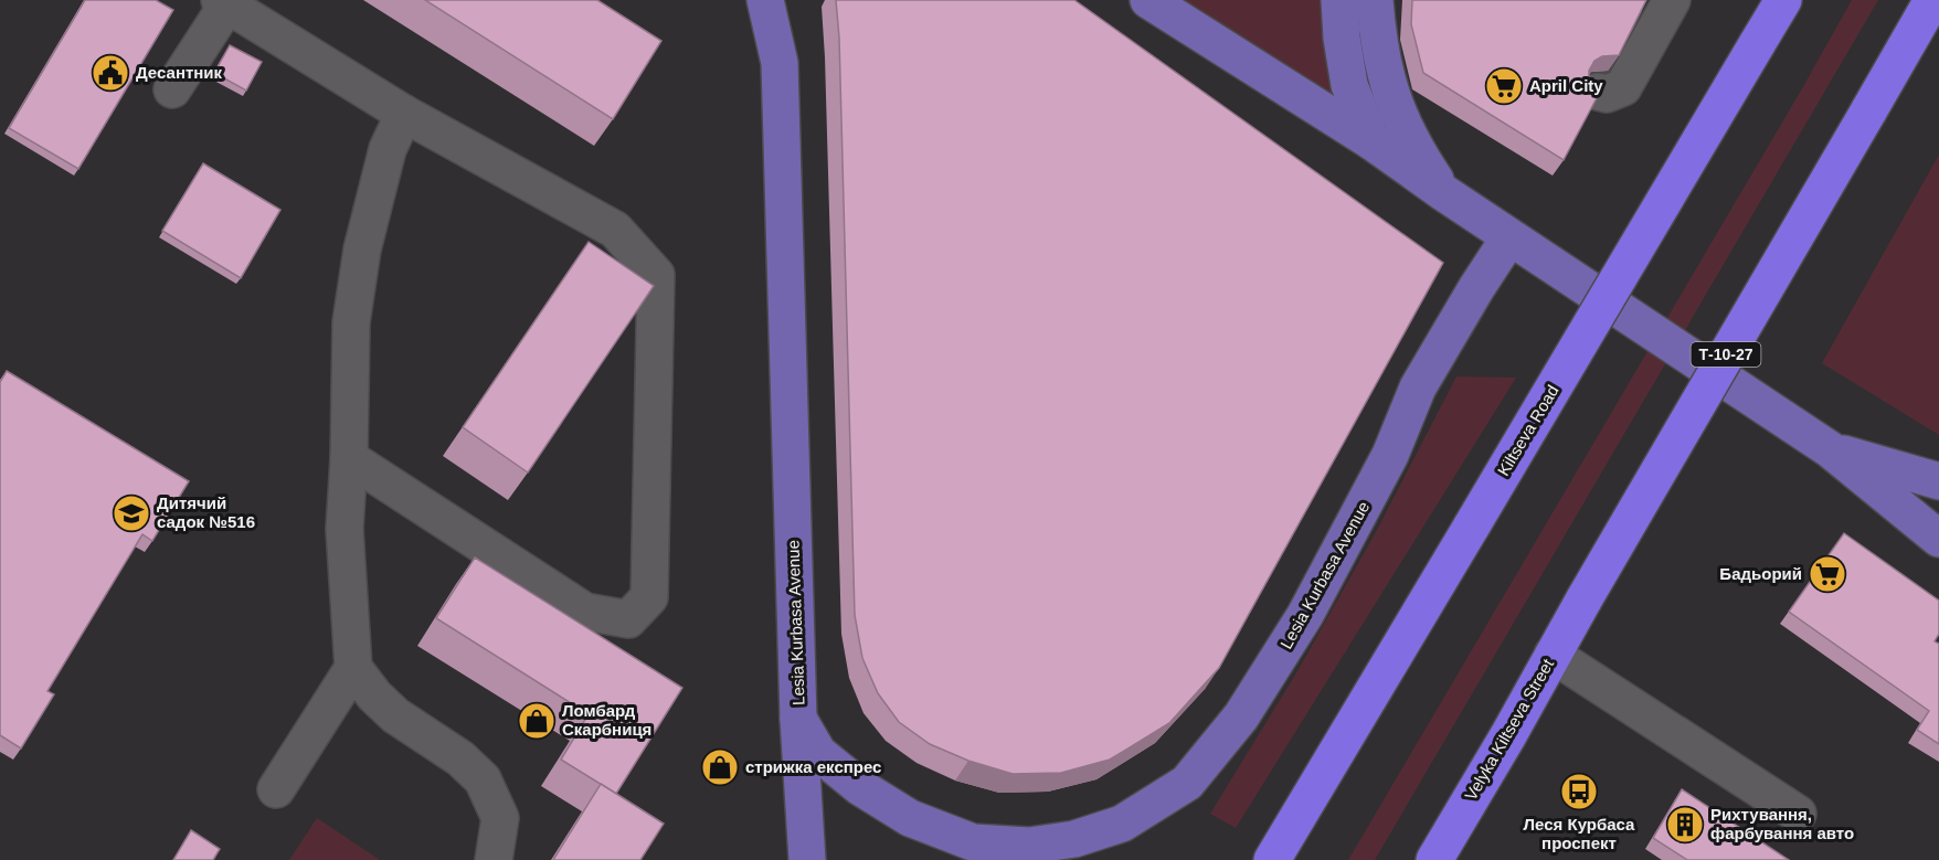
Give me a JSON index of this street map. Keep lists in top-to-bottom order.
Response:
{
  "streets": {
    "highway": ["Т-10-27", "Kiltseva Road", "Velyka Kiltseva Street"],
    "main road": ["Lesia Kurbasa Avenue"]
  },
  "places": {
    "public building": ["Десантник"],
    "supermarket": ["April City", "Бадьорий"],
    "school or university": ["Дитячий садок №516"],
    "shop": ["Ломбард Скарбниця", "стрижка експрес"],
    "bus stop": ["Леся Курбаса проспект"],
    "building": ["Рихтування, фарбування авто"]
  }
}
